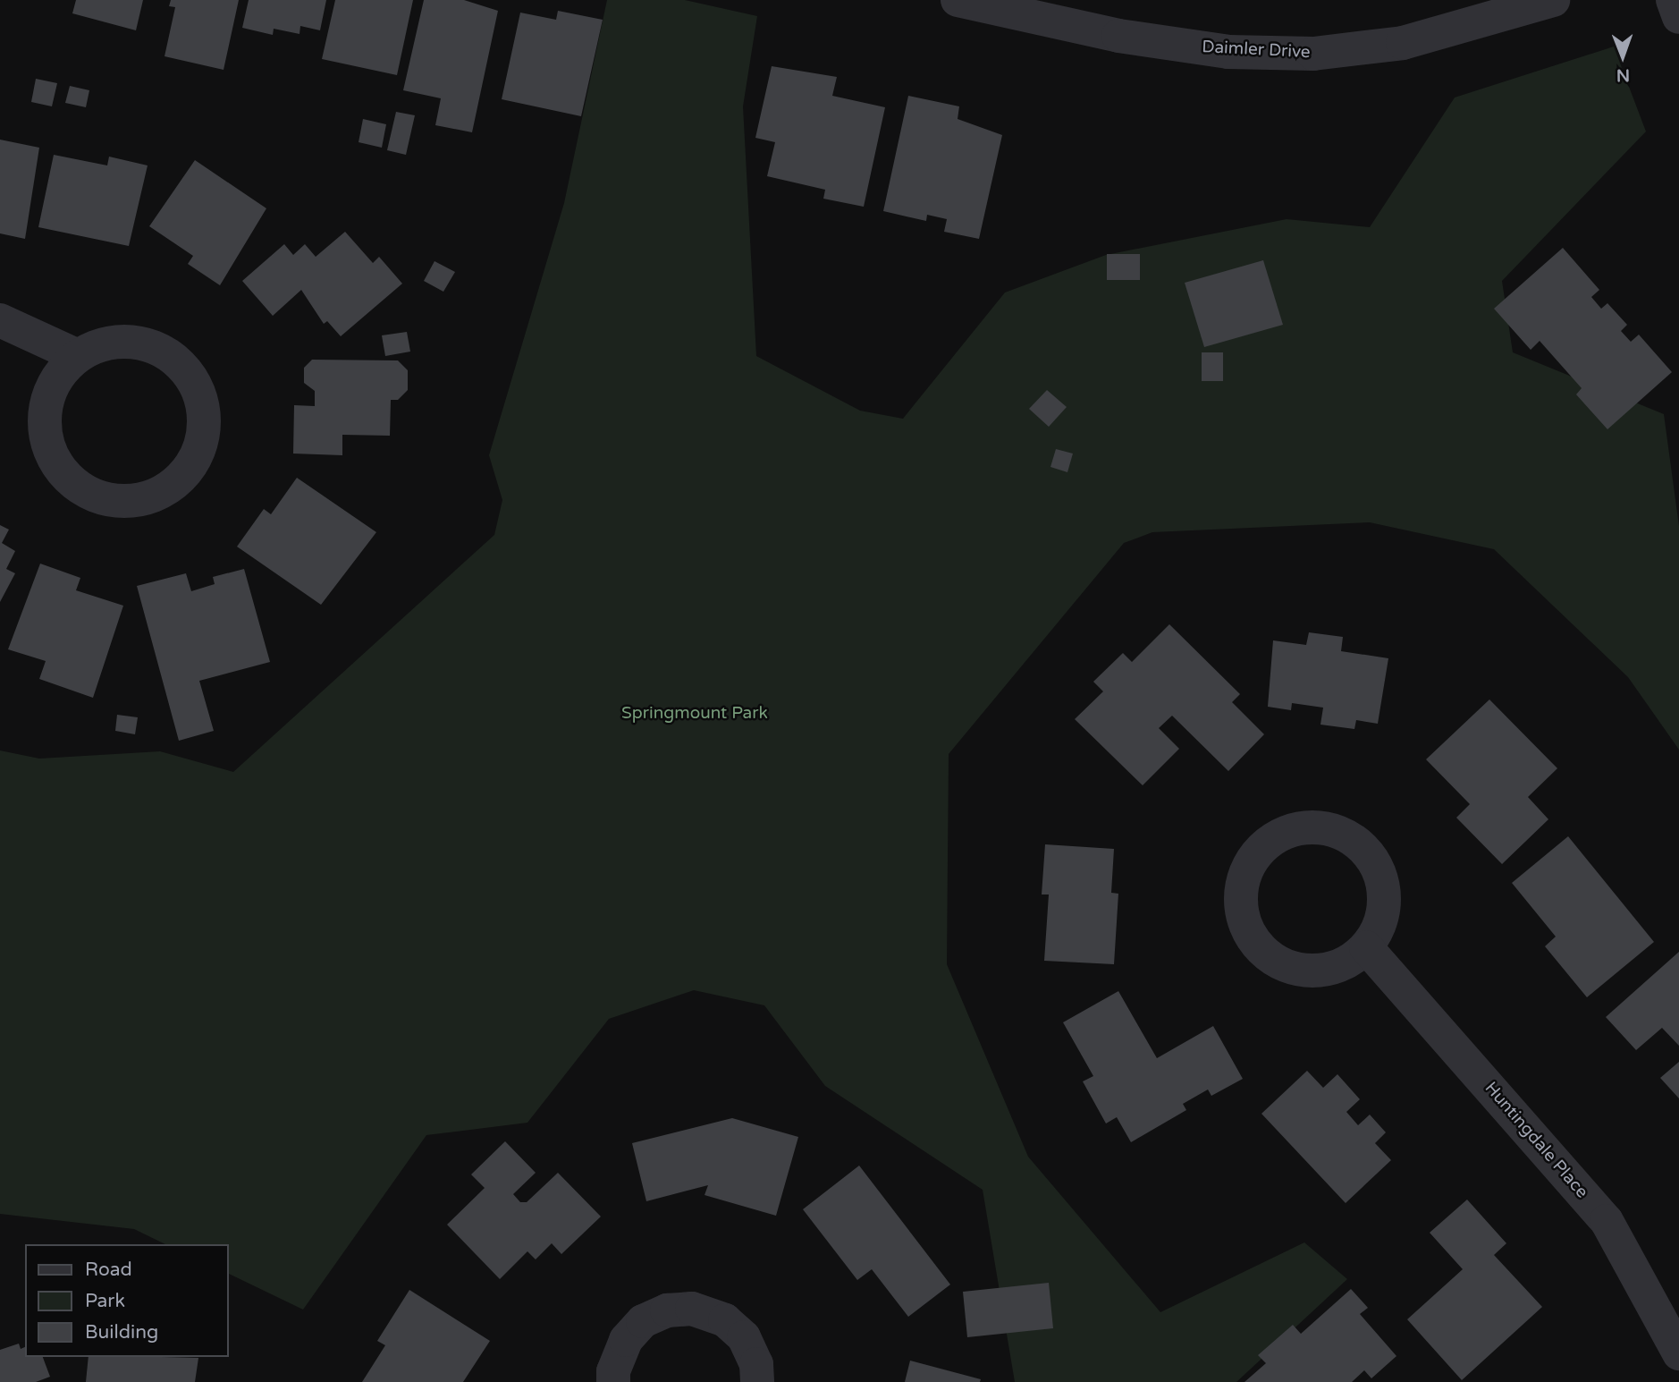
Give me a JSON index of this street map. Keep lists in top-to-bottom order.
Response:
{
  "streets": {
    "street": ["Daimler Drive", "Huntingdale Place"]
  },
  "parks": ["Springmount Park"],
  "legend": ["Road", "Park", "Building"],
  "north": "bottom"
}
